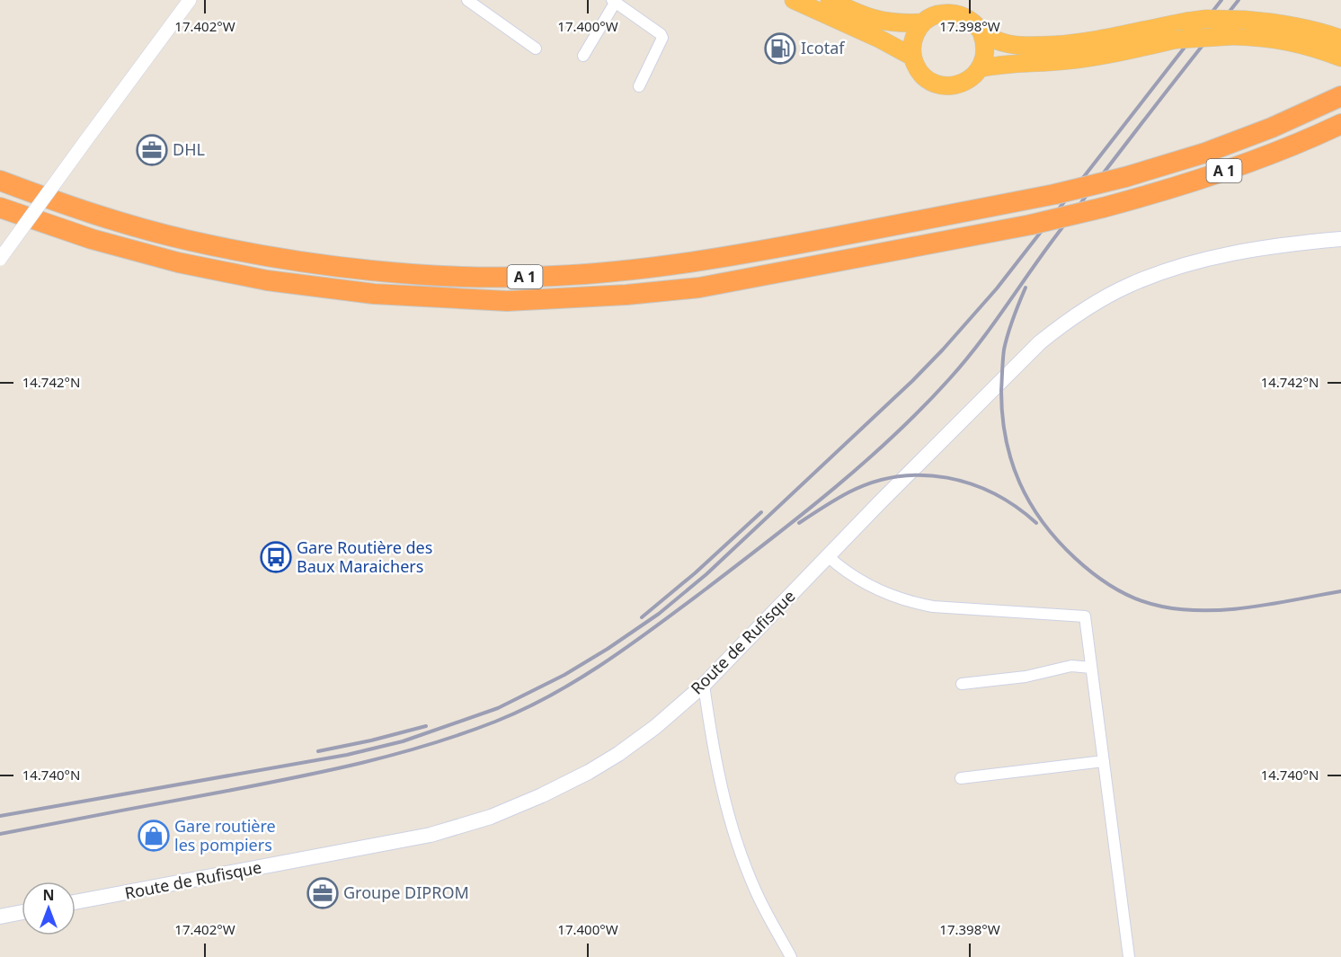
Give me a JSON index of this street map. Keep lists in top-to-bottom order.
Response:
{
  "streets": {
    "highway": ["A 1"],
    "main road": ["Route de Rufisque"]
  },
  "places": {
    "fuel station": ["Icotaf"],
    "office": ["DHL", "Groupe DIPROM"],
    "bus stop": ["Gare Routière des Baux Maraichers"],
    "shop": ["Gare routière les pompiers"]
  },
  "north": "top",
  "coordinates": [
    "17.402°W",
    "17.400°W",
    "17.398°W",
    "14.742°N",
    "14.740°N"
  ]
}
